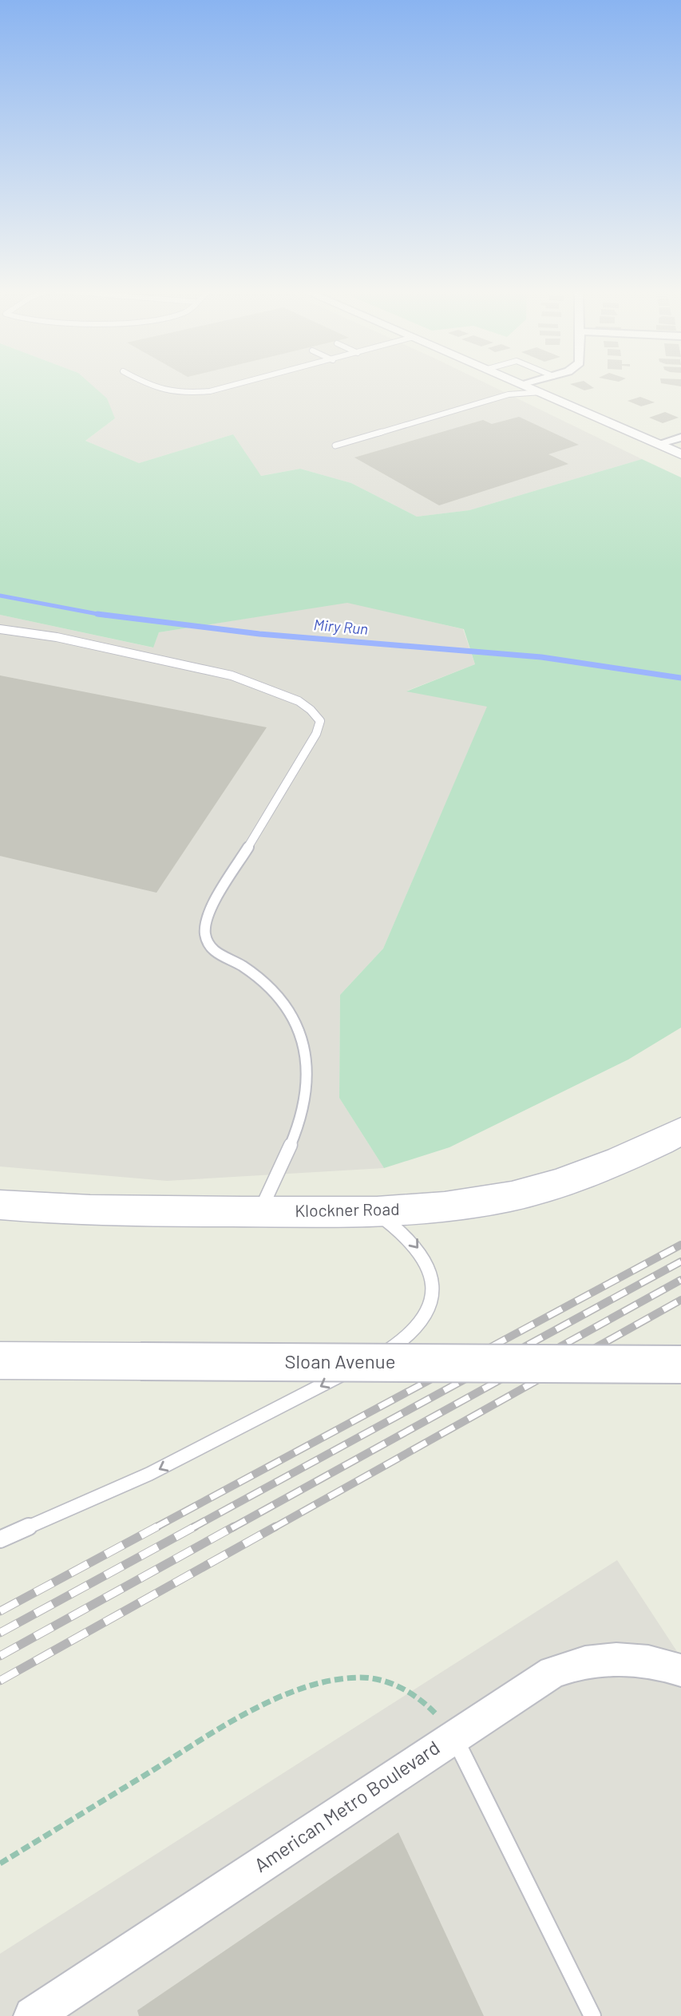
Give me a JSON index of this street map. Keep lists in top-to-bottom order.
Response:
{
  "streets": {
    "main road": ["Klockner Road", "Sloan Avenue"],
    "street": ["American Metro Boulevard"]
  },
  "water": ["Miry Run"]
}
